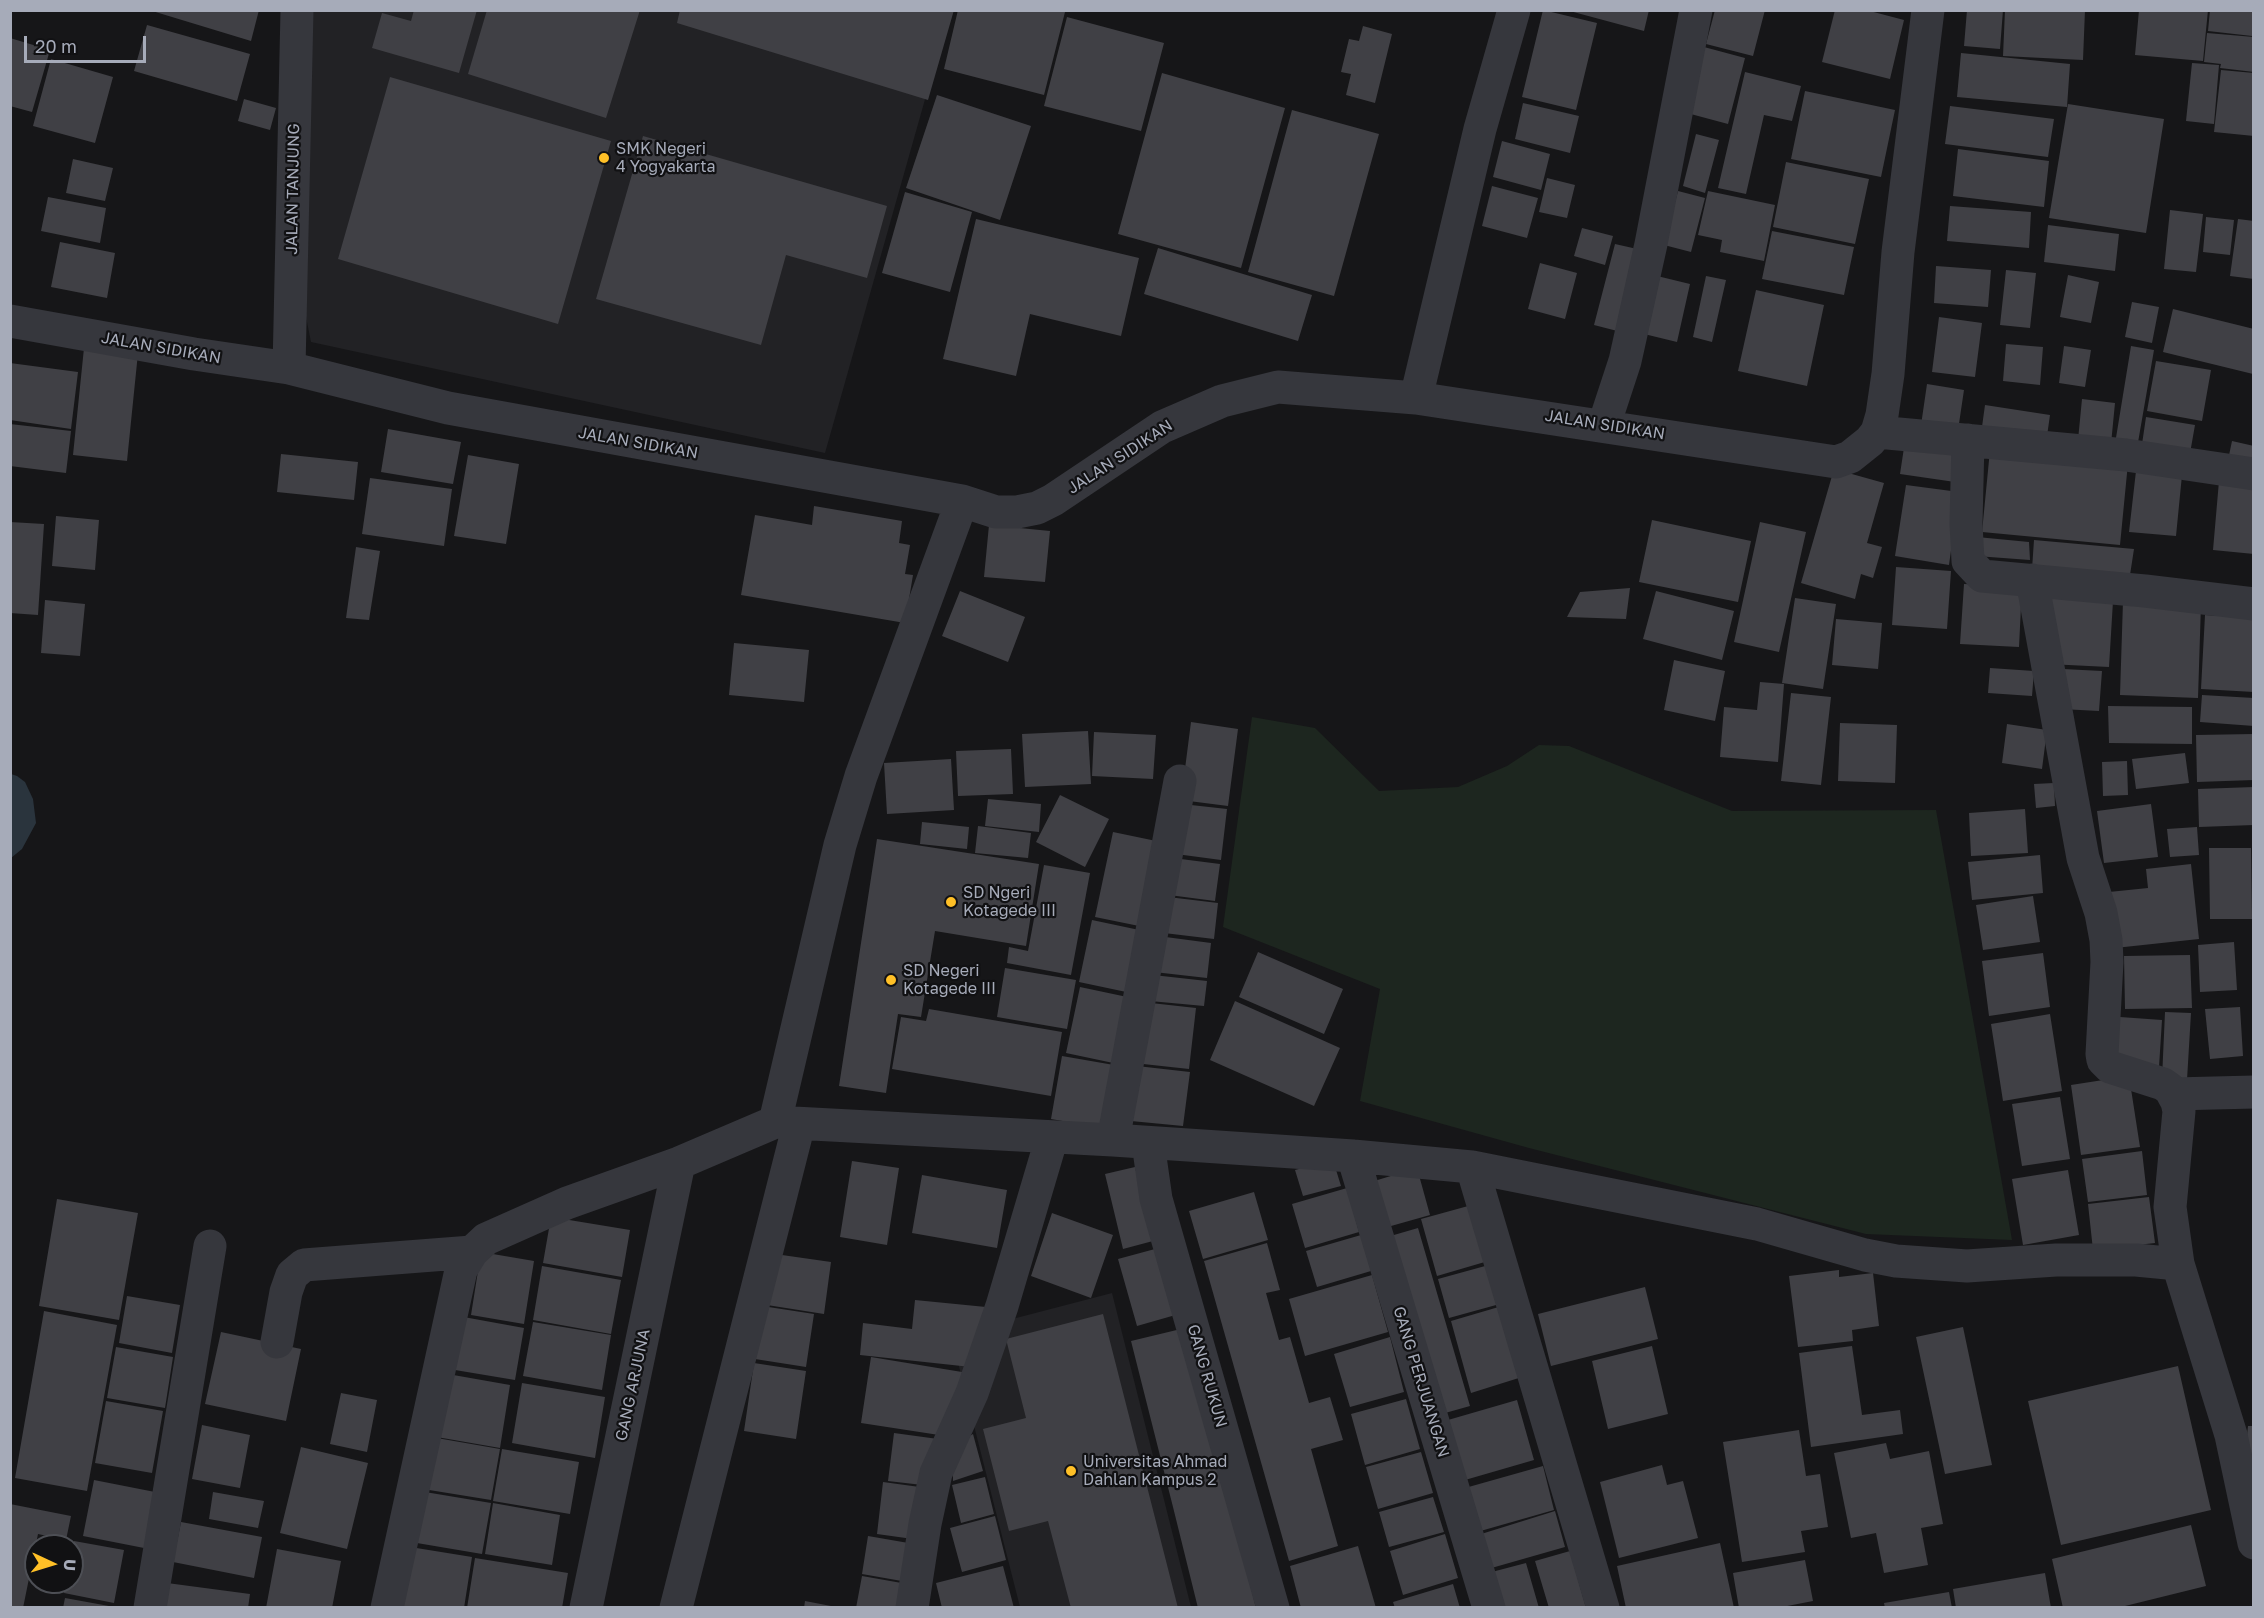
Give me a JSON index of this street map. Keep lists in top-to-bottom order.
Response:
{
  "streets": {
    "street": [
      "JALAN TANJUNG",
      "JALAN SIDIKAN",
      "GANG RUKUN",
      "GANG PERJUANGAN",
      "GANG ARJUNA"
    ]
  },
  "crossings": [
    ["JALAN TANJUNG", "JALAN SIDIKAN"]
  ],
  "places": [
    "SMK Negeri 4 Yogyakarta",
    "SD Ngeri Kotagede III",
    "SD Negeri Kotagede III",
    "Universitas Ahmad Dahlan Kampus 2"
  ],
  "scale_bar": "20 m",
  "north": "right"
}
